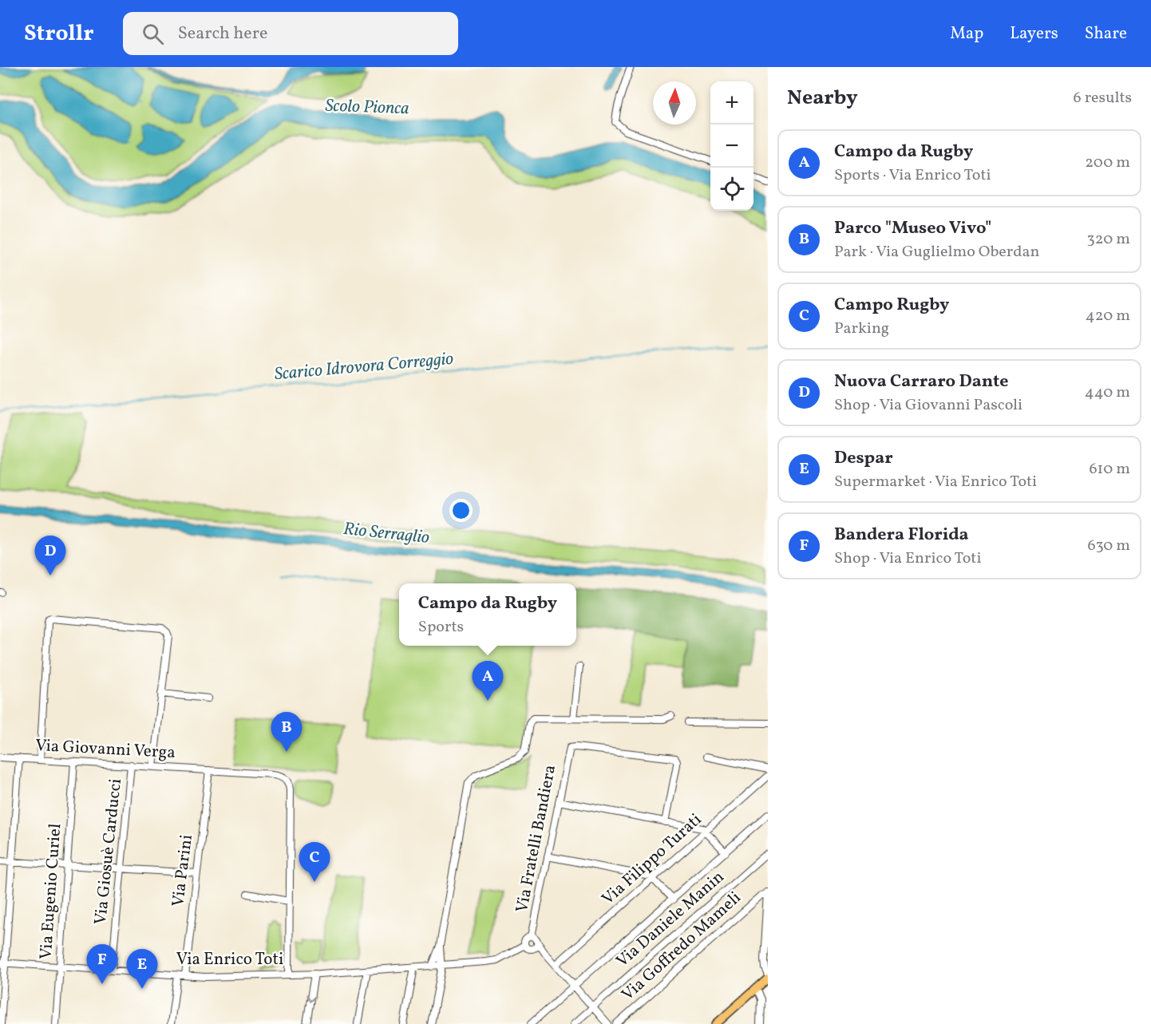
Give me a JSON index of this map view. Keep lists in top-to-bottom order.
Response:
{
  "streets": {
    "street": [
      "Via Giovanni Verga",
      "Via Fratelli Bandiera",
      "Via Giosuè Carducci",
      "Via Filippo Turati",
      "Via Parini",
      "Via Eugenio Curiel",
      "Via Daniele Manin",
      "Via Goffredo Mameli",
      "Via Enrico Toti"
    ]
  },
  "crossings": [
    ["Via Giovanni Verga", "Via Giosuè Carducci"],
    ["Via Giovanni Verga", "Via Parini"],
    ["Via Giovanni Verga", "Via Eugenio Curiel"],
    ["Via Fratelli Bandiera", "Via Enrico Toti"],
    ["Via Giosuè Carducci", "Via Enrico Toti"],
    ["Via Parini", "Via Enrico Toti"],
    ["Via Eugenio Curiel", "Via Enrico Toti"]
  ],
  "water": ["Scolo Pionca", "Scarico Idrovora Correggio", "Rio Serraglio"],
  "north": "top",
  "page": {
    "header": "Strollr",
    "search": "Search here",
    "nav": ["Map", "Layers", "Share"],
    "heading": ["Nearby", "6 results"],
    "map_buttons": ["+", "−"],
    "list": [
      {
        "mark": "A",
        "name": "Campo da Rugby",
        "note": "Sports · Via Enrico Toti",
        "value": "200 m"
      },
      {
        "mark": "B",
        "name": "Parco \"Museo Vivo\"",
        "note": "Park · Via Guglielmo Oberdan",
        "value": "320 m"
      },
      {
        "mark": "C",
        "name": "Campo Rugby",
        "note": "Parking",
        "value": "420 m"
      },
      {
        "mark": "D",
        "name": "Nuova Carraro Dante",
        "note": "Shop · Via Giovanni Pascoli",
        "value": "440 m"
      },
      {
        "mark": "E",
        "name": "Despar",
        "note": "Supermarket · Via Enrico Toti",
        "value": "610 m"
      },
      {
        "mark": "F",
        "name": "Bandera Florida",
        "note": "Shop · Via Enrico Toti",
        "value": "630 m"
      }
    ],
    "pins": [
      "D",
      "A",
      "B",
      "C",
      "F",
      "E"
    ],
    "popup": ["Campo da Rugby", "Sports"]
  }
}
